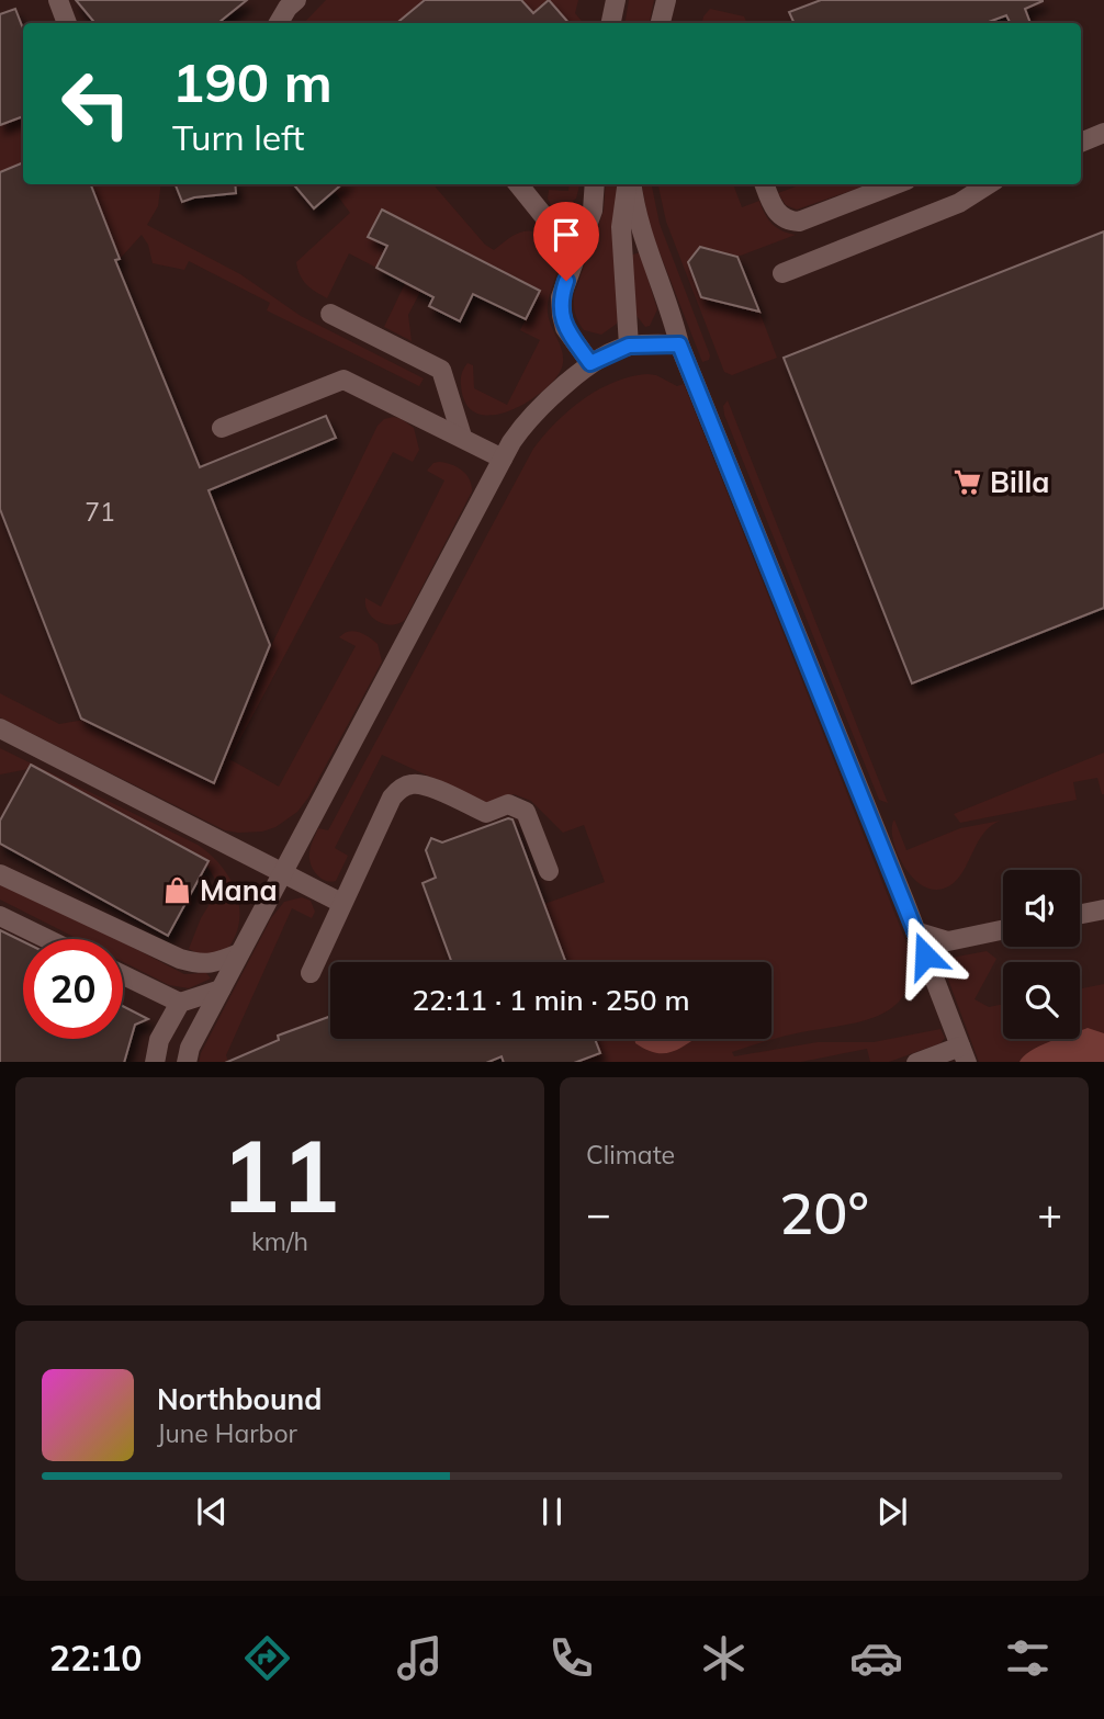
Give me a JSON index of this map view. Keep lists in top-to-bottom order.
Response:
{
  "places": {
    "supermarket": ["Billa"],
    "shop": ["Mana"]
  },
  "house_numbers": ["71"],
  "page": {
    "turn": ["190 m", "Turn left"],
    "limit": "20",
    "trip": "22:11 · 1 min · 250 m",
    "tile": [
      ["11", "km/h"],
      "Climate"
    ],
    "heat": ["−", "20°", "+"],
    "song": ["Northbound", "June Harbor"],
    "tabs": "22:10"
  }
}
